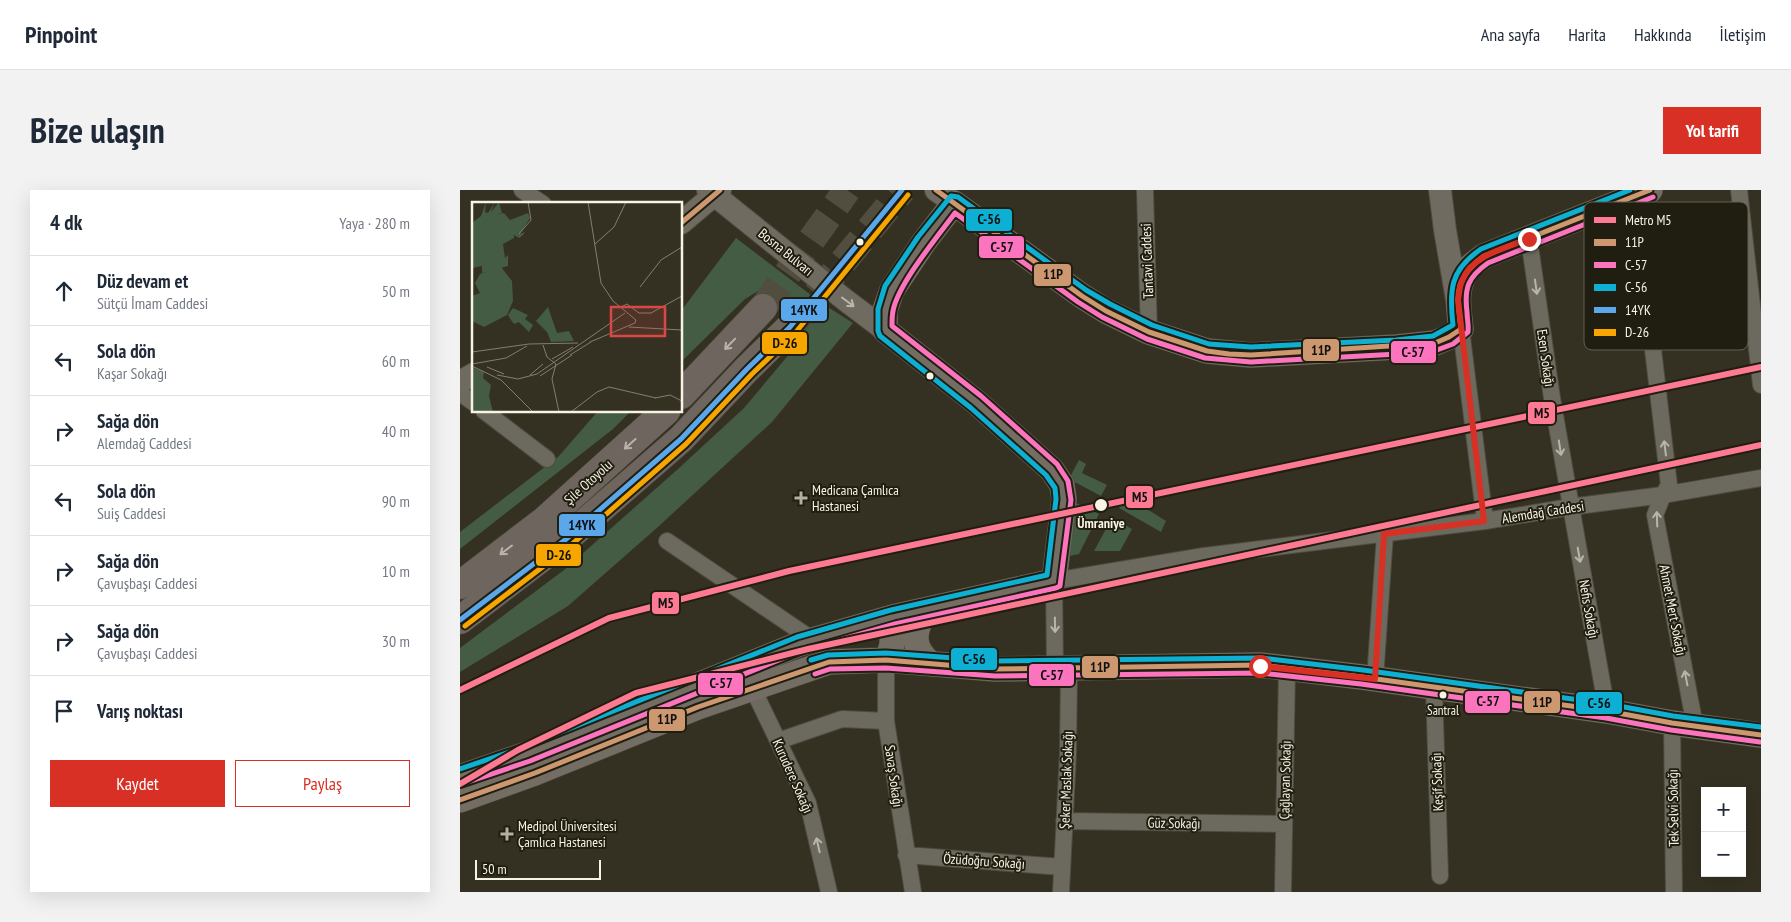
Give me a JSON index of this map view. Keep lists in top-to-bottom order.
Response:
{
  "streets": {
    "highway": ["Şile Otoyolu"],
    "main road": ["Bosna Bulvarı", "Alemdağ Caddesi"],
    "street": [
      "Tantavi Caddesi",
      "Esen Sokağı",
      "Nefis Sokağı",
      "Ahmet Mert Sokağı",
      "Kurudere Sokağı",
      "Savaş Sokağı",
      "Şeker Maslak Sokağı",
      "Çağlayan Sokağı",
      "Keşif Sokağı",
      "Tek Selvi Sokağı",
      "Güz Sokağı",
      "Özüdoğru Sokağı"
    ]
  },
  "crossings": [
    ["Bosna Bulvarı", "Alemdağ Caddesi"],
    ["Bosna Bulvarı", "Şeker Maslak Sokağı"],
    ["Esen Sokağı", "Alemdağ Caddesi"],
    ["Esen Sokağı", "Nefis Sokağı"],
    ["Alemdağ Caddesi", "Nefis Sokağı"],
    ["Alemdağ Caddesi", "Ahmet Mert Sokağı"],
    ["Alemdağ Caddesi", "Kurudere Sokağı"],
    ["Alemdağ Caddesi", "Şeker Maslak Sokağı"],
    ["Ahmet Mert Sokağı", "Tek Selvi Sokağı"],
    ["Savaş Sokağı", "Özüdoğru Sokağı"],
    ["Şeker Maslak Sokağı", "Güz Sokağı"],
    ["Şeker Maslak Sokağı", "Özüdoğru Sokağı"],
    ["Çağlayan Sokağı", "Güz Sokağı"]
  ],
  "one_way": [
    "Bosna Bulvarı",
    "Nefis Sokağı",
    "Ahmet Mert Sokağı",
    "Kurudere Sokağı"
  ],
  "places": {
    "health": ["Medicana Çamlıca Hastanesi", "Medipol Üniversitesi Çamlıca Hastanesi"],
    "other": ["Ümraniye", "Santral"]
  },
  "lines": [
    "transit line 11P",
    "transit line C-56",
    "transit line 14YK",
    "transit line D-26",
    "transit line C-57",
    "metro line M5"
  ],
  "legend": [
    "Metro M5",
    "11P",
    "C-57",
    "C-56",
    "14YK",
    "D-26"
  ],
  "scale_bar": "50 m",
  "page": {
    "header": "Pinpoint",
    "nav": [
      "Ana sayfa",
      "Harita",
      "Hakkında",
      "İletişim"
    ],
    "title": "Bize ulaşın",
    "buttons": [
      "Yol tarifi",
      ["Kaydet", "Paylaş"]
    ],
    "heading": ["4 dk", "Yaya · 280 m"],
    "list": [
      ["Düz devam et", "Sütçü İmam Caddesi", "50 m"],
      ["Sola dön", "Kaşar Sokağı", "60 m"],
      ["Sağa dön", "Alemdağ Caddesi", "40 m"],
      ["Sola dön", "Suiş Caddesi", "90 m"],
      ["Sağa dön", "Çavuşbaşı Caddesi", "10 m"],
      ["Sağa dön", "Çavuşbaşı Caddesi", "30 m"],
      "Varış noktası"
    ],
    "map_buttons": ["+", "−"],
    "scale": "50 m"
  }
}
